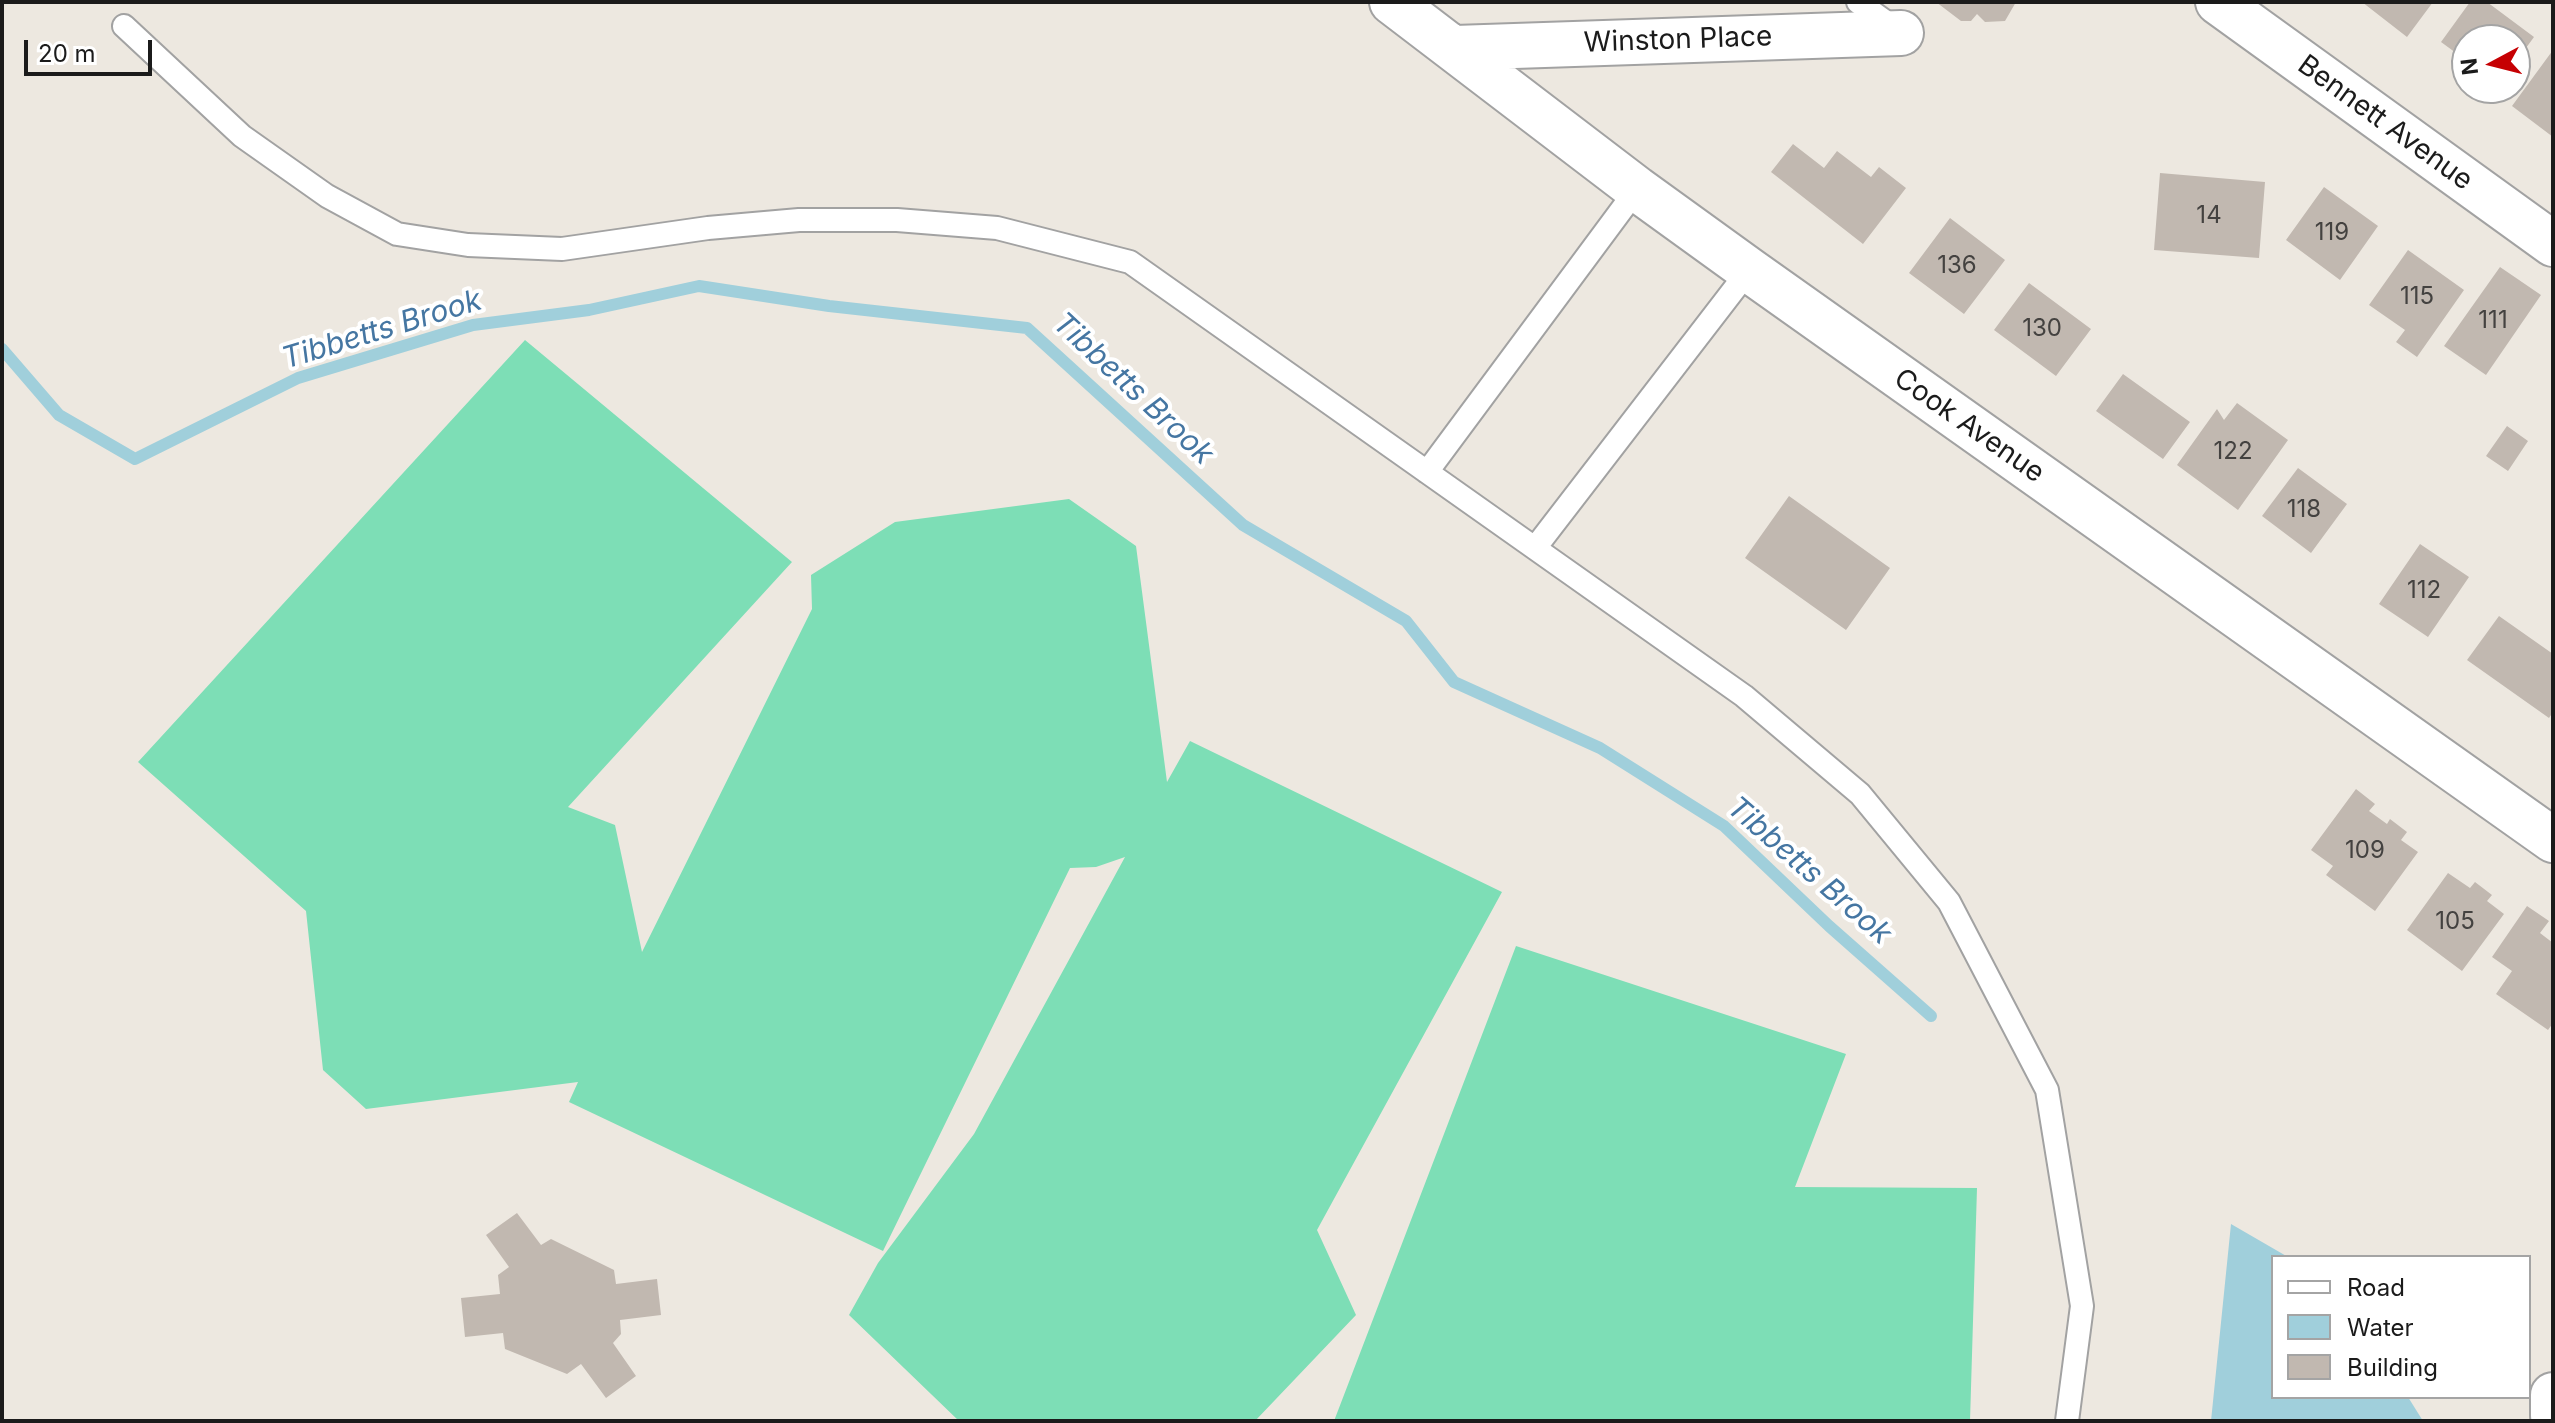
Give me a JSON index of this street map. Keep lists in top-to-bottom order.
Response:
{
  "streets": {
    "street": ["Winston Place", "Bennett Avenue", "Cook Avenue"]
  },
  "crossings": [
    ["Winston Place", "Cook Avenue"]
  ],
  "water": ["Tibbetts Brook"],
  "house_numbers": [
    "14",
    "119",
    "136",
    "115",
    "111",
    "130",
    "122",
    "118",
    "112",
    "109",
    "105"
  ],
  "legend": ["Road", "Water", "Building"],
  "scale_bar": "20 m",
  "north": "left"
}
